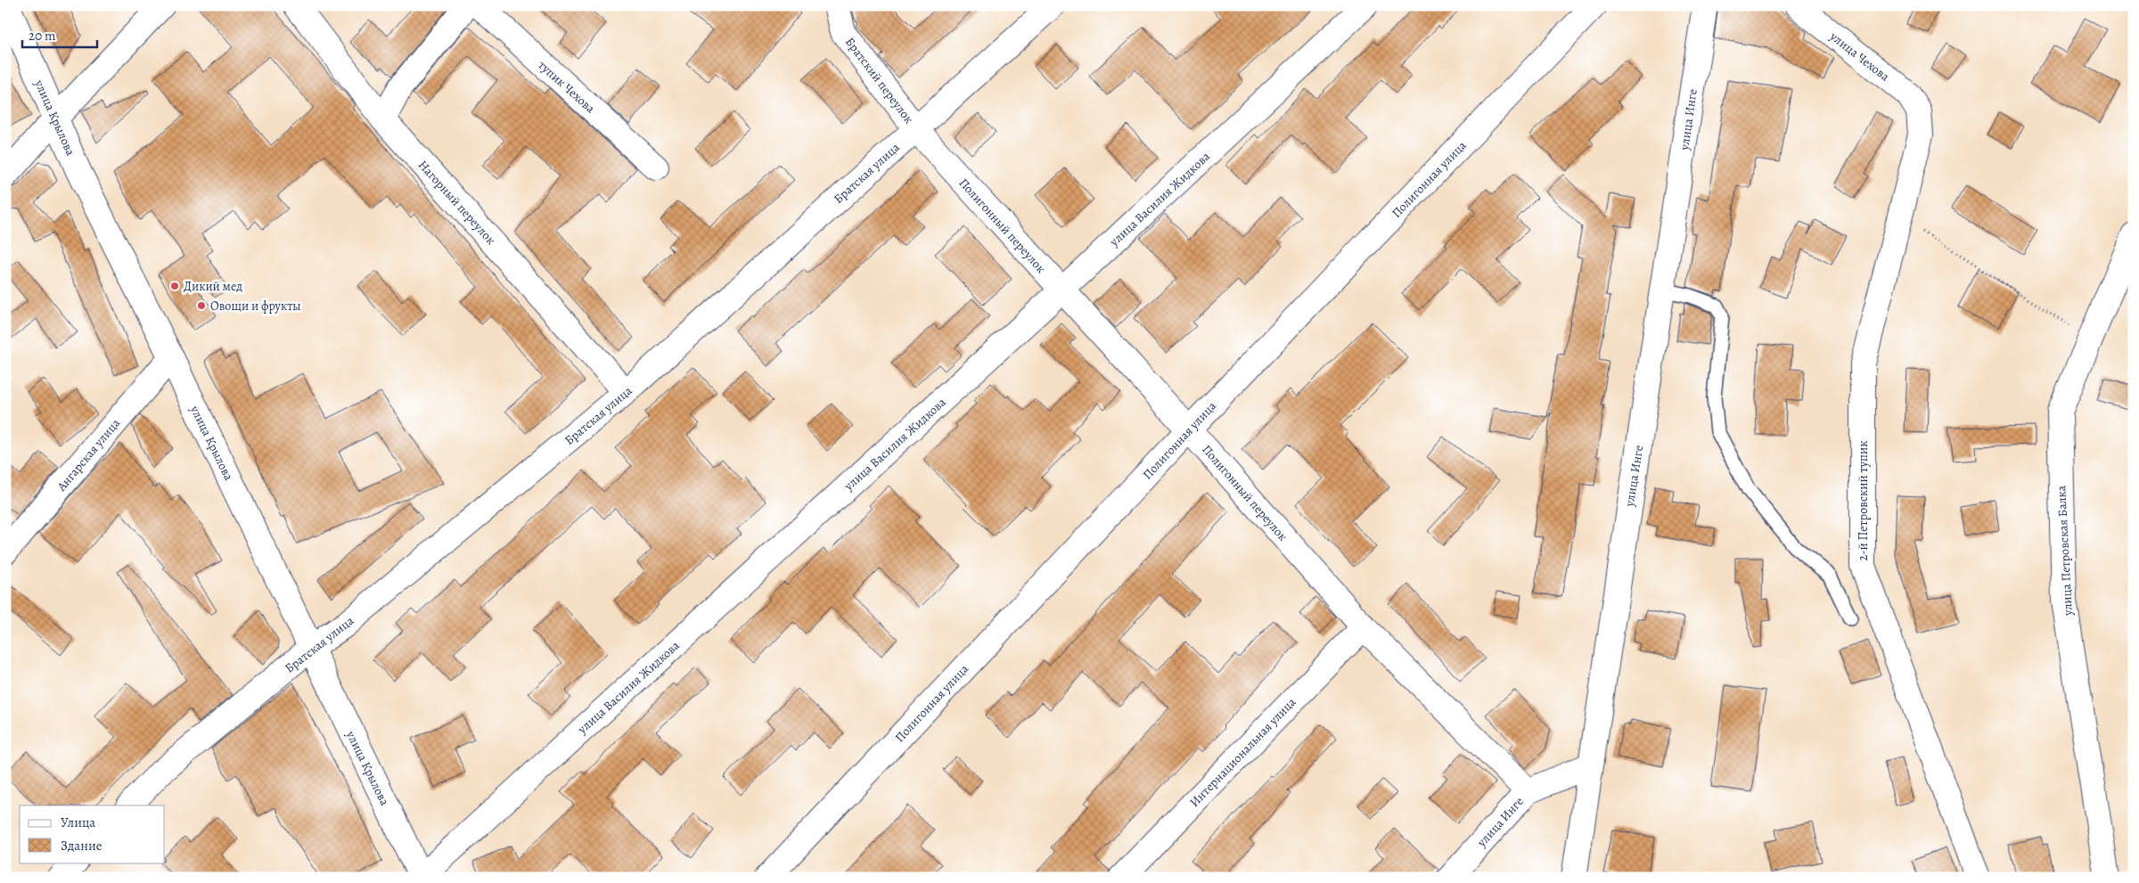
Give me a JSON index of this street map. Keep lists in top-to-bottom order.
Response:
{
  "streets": {
    "street": [
      "улица Чехова",
      "Братский переулок",
      "тупик Чехова",
      "улица Крылова",
      "улица Инге",
      "Братская улица",
      "Полигонная улица",
      "улица Василия Жидкова",
      "Нагорный переулок",
      "Полигонный переулок",
      "Ангарская улица",
      "2-й Петровский тупик",
      "улица Петровская Балка",
      "Интернациональная улица"
    ]
  },
  "crossings": [
    ["улица Чехова", "2-й Петровский тупик"],
    ["Братский переулок", "Братская улица"],
    ["Братский переулок", "Полигонный переулок"],
    ["улица Крылова", "Братская улица"],
    ["улица Крылова", "улица Василия Жидкова"],
    ["улица Крылова", "Ангарская улица"],
    ["улица Инге", "Полигонный переулок"],
    ["Братская улица", "Нагорный переулок"],
    ["Братская улица", "Полигонный переулок"],
    ["Полигонная улица", "Полигонный переулок"],
    ["улица Василия Жидкова", "Полигонный переулок"],
    ["Полигонный переулок", "Интернациональная улица"]
  ],
  "places": ["Дикий мед", "Овощи и фрукты"],
  "legend": ["Улица", "Здание"],
  "scale_bar": "20 m"
}
